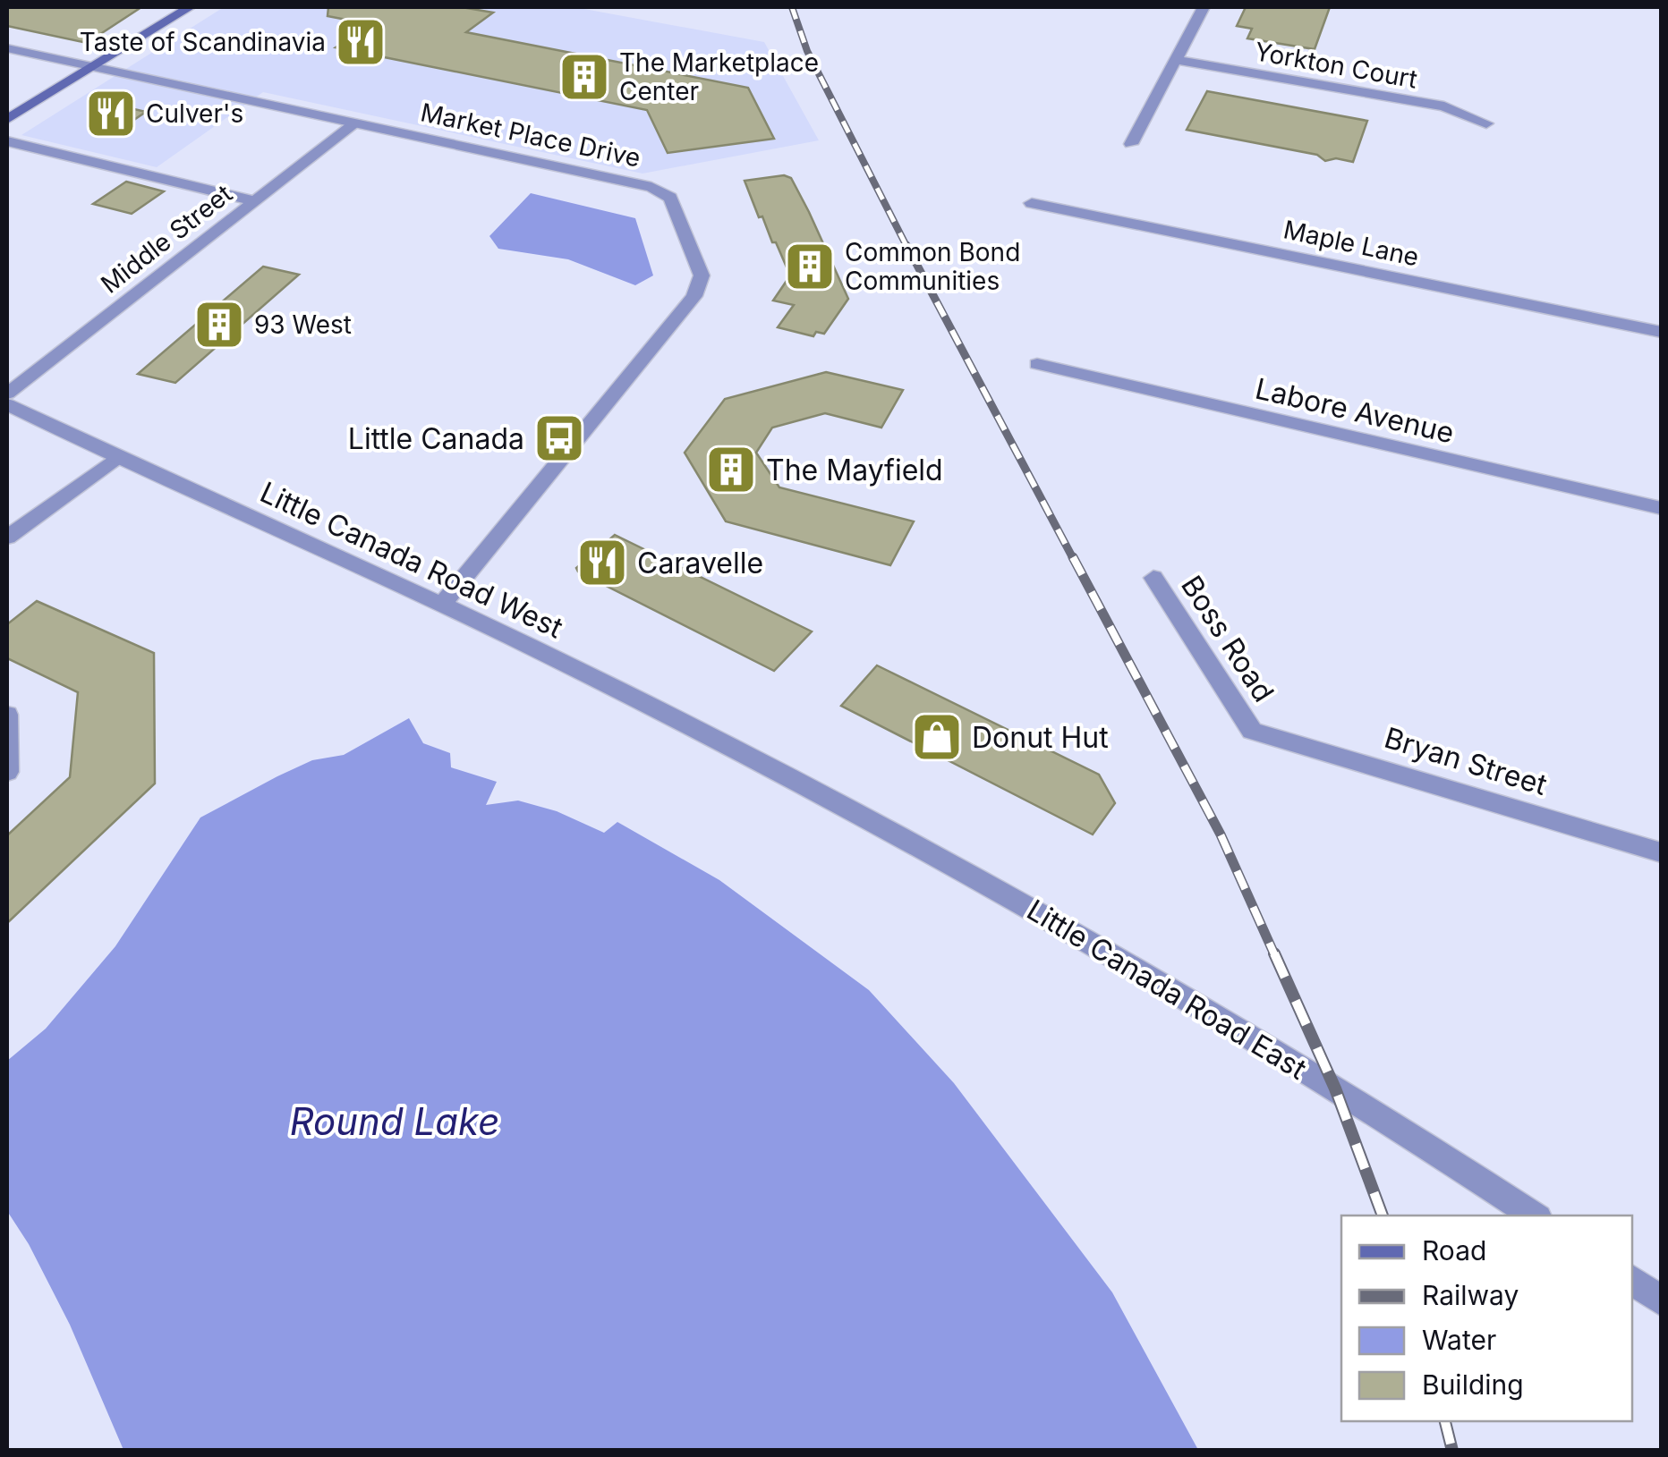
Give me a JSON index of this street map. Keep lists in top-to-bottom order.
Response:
{
  "streets": {
    "street": [
      "Yorkton Court",
      "Market Place Drive",
      "Middle Street",
      "Maple Lane",
      "Labore Avenue",
      "Little Canada Road West",
      "Boss Road",
      "Bryan Street",
      "Little Canada Road East"
    ]
  },
  "crossings": [
    ["Market Place Drive", "Middle Street"],
    ["Market Place Drive", "Little Canada Road West"],
    ["Little Canada Road West", "Little Canada Road East"],
    ["Boss Road", "Bryan Street"]
  ],
  "water": ["Round Lake"],
  "places": {
    "restaurant": ["Taste of Scandinavia", "Culver's", "Caravelle"],
    "building": [
      "The Marketplace Center",
      "Common Bond Communities",
      "93 West",
      "The Mayfield"
    ],
    "bus stop": ["Little Canada"],
    "shop": ["Donut Hut"]
  },
  "legend": [
    "Road",
    "Railway",
    "Water",
    "Building"
  ]
}
